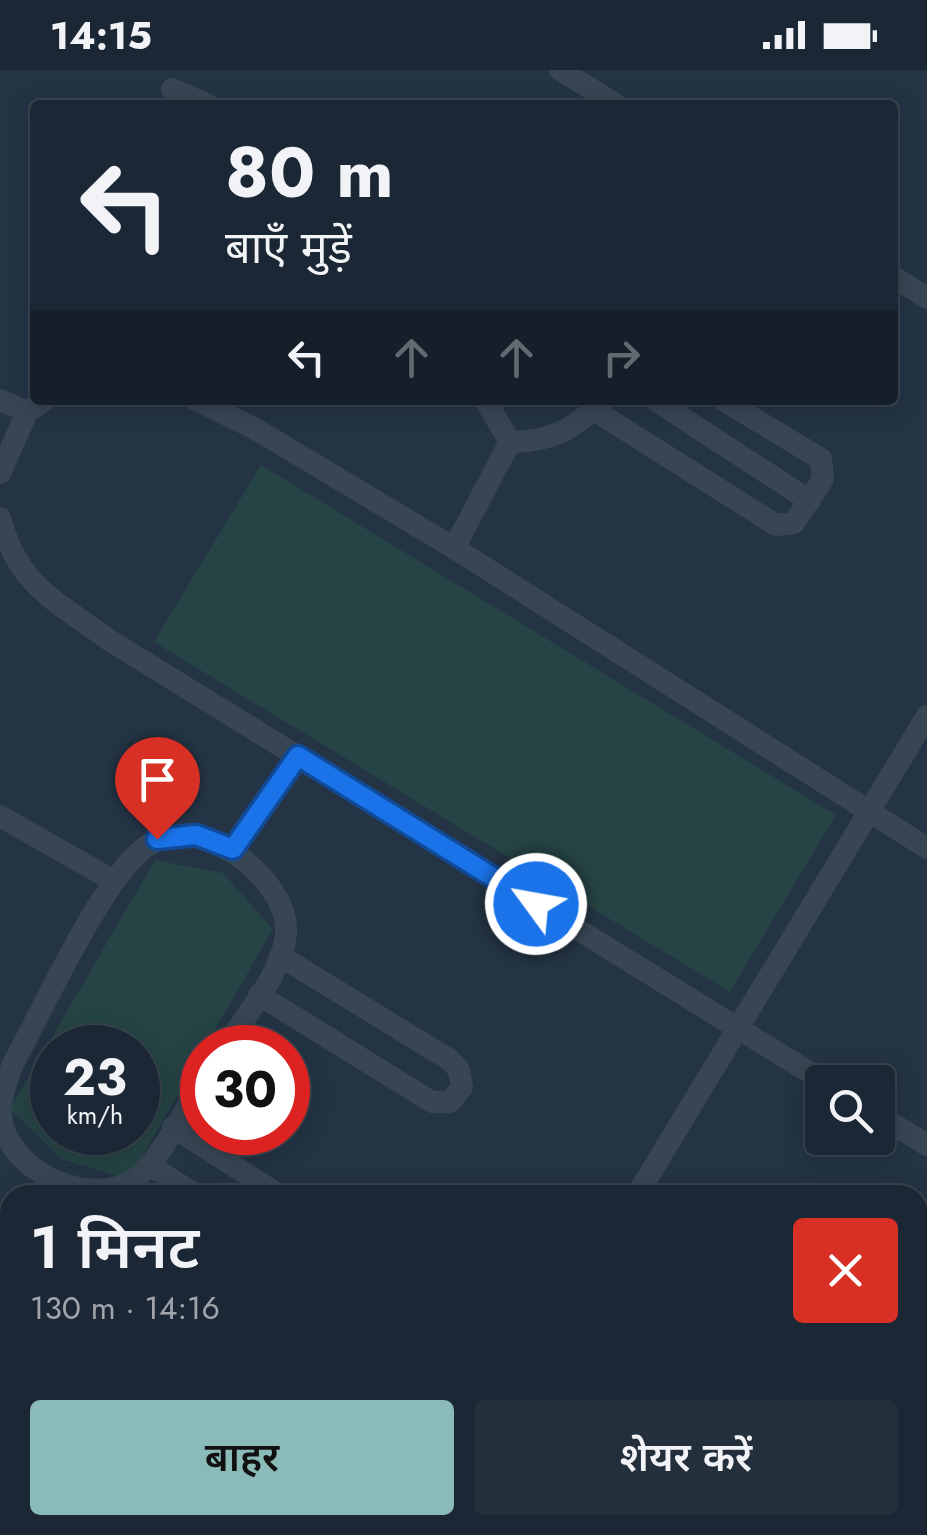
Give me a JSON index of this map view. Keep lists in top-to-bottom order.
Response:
{
  "page": {
    "status": "14:15",
    "turn": ["80 m", "बाएँ मुड़ें"],
    "speed": "23 km/h",
    "limit": "30",
    "heading": ["1 मिनट", "130 m · 14:16"],
    "buttons": ["बाहर", "शेयर करें"]
  }
}
